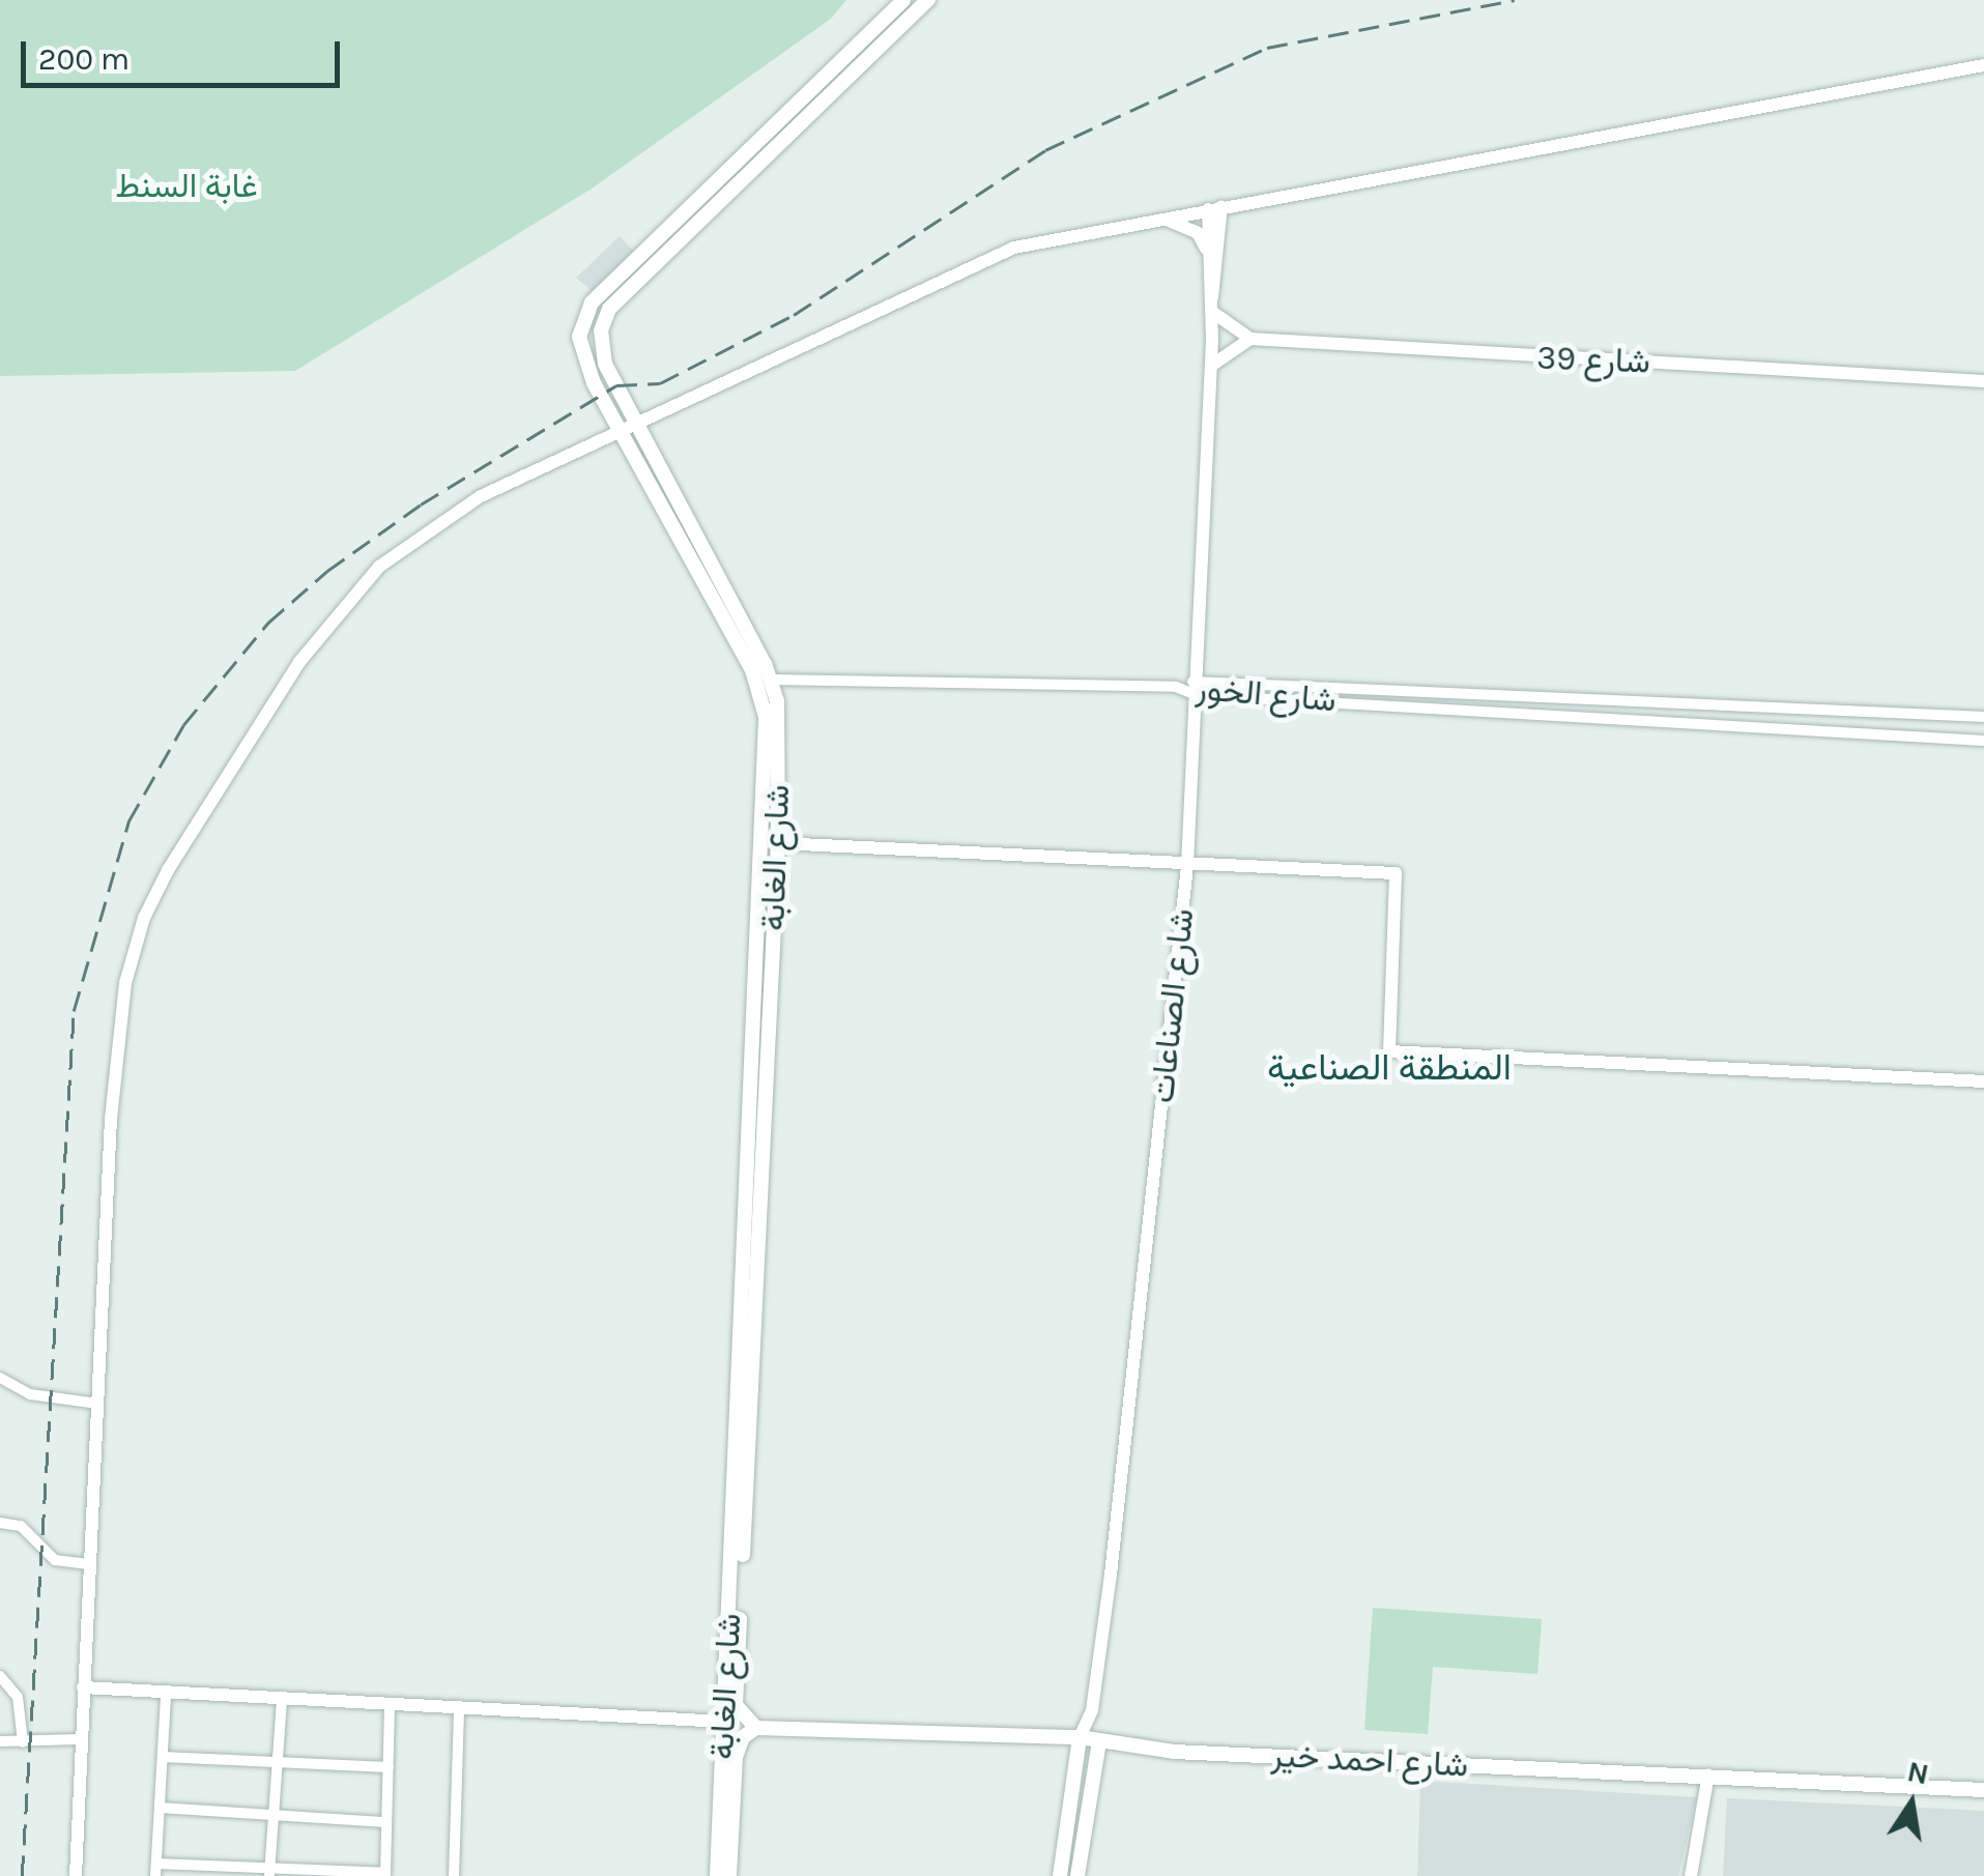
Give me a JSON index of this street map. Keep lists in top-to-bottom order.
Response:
{
  "streets": {
    "main road": ["شارع الغابة", "شارع احمد خير"],
    "street": ["شارع 39", "شارع الخور", "شارع الصناعات"]
  },
  "crossings": [
    ["شارع الخور", "شارع الغابة"],
    ["شارع الخور", "شارع الصناعات"],
    ["شارع الغابة", "شارع احمد خير"]
  ],
  "districts": ["المنطقة الصناعية"],
  "parks": ["غابة السنط"],
  "scale_bar": "200 m",
  "north": "top"
}
